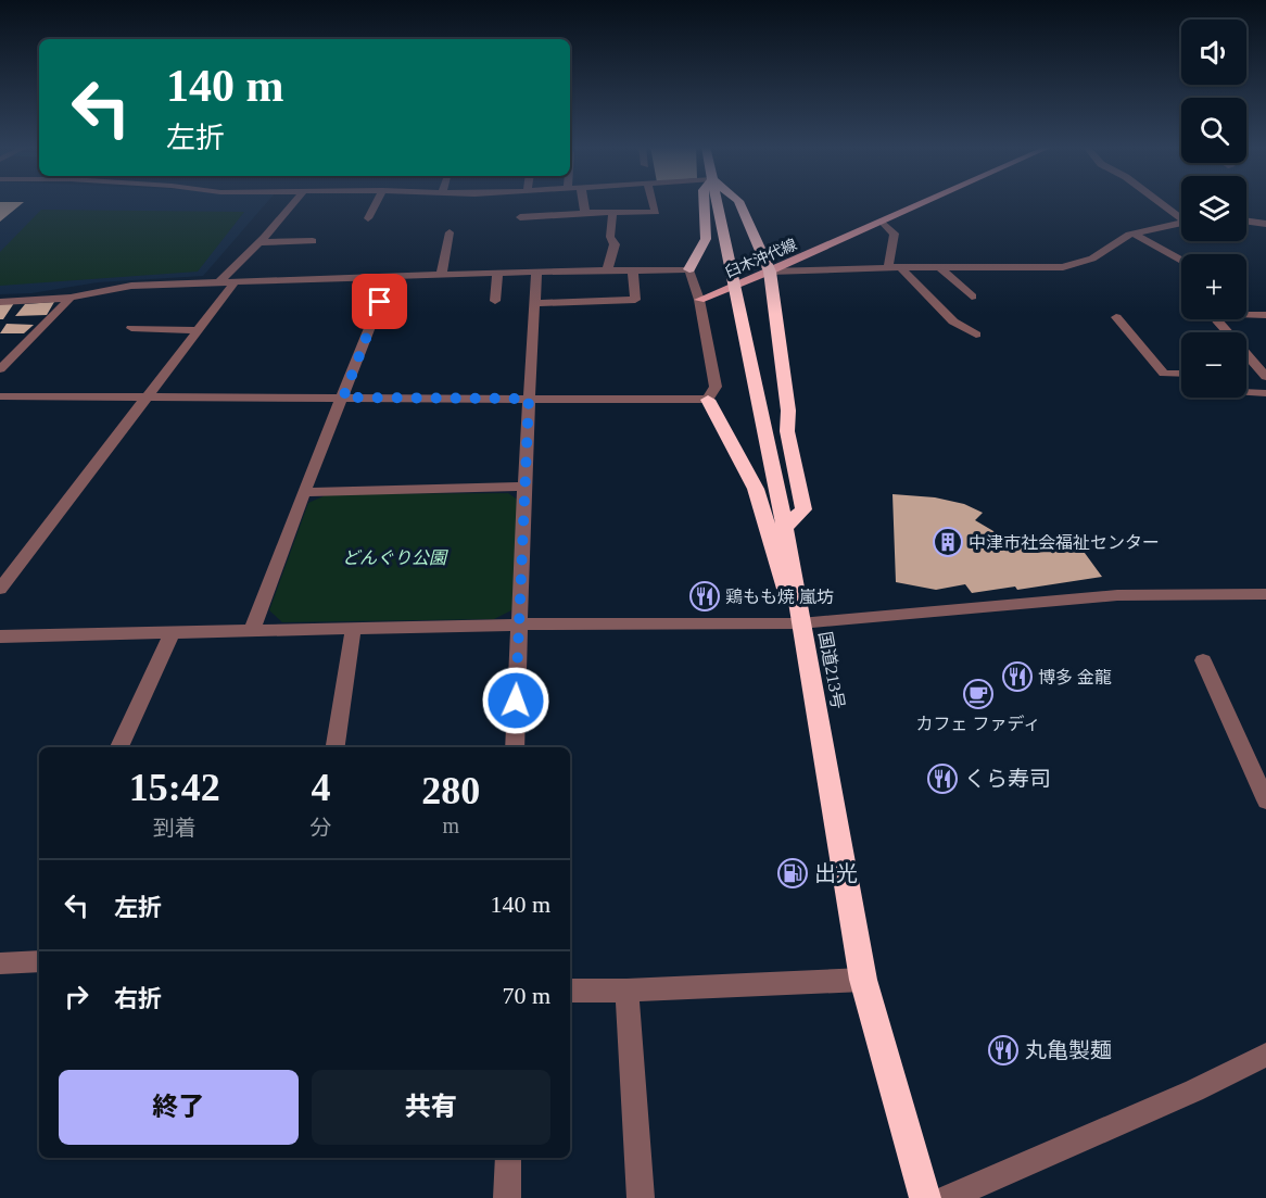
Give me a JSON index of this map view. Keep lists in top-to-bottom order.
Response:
{
  "streets": {
    "highway": ["国道213号"],
    "main road": ["臼木沖代線"]
  },
  "parks": ["どんぐり公園"],
  "places": {
    "building": ["中津市社会福祉センター"],
    "restaurant": [
      "鶏もも焼 嵐坊",
      "博多 金龍",
      "くら寿司",
      "丸亀製麺"
    ],
    "cafe": ["カフェ ファディ"],
    "fuel station": ["出光"]
  },
  "page": {
    "map_buttons": ["+", "−"],
    "turn": ["140 m", "左折"],
    "eta": [
      "15:42",
      "到着",
      "4",
      "分",
      "280",
      "m"
    ],
    "list": [
      {
        "name": "左折",
        "value": "140 m"
      },
      {
        "name": "右折",
        "value": "70 m"
      }
    ],
    "buttons": ["終了", "共有"]
  }
}
